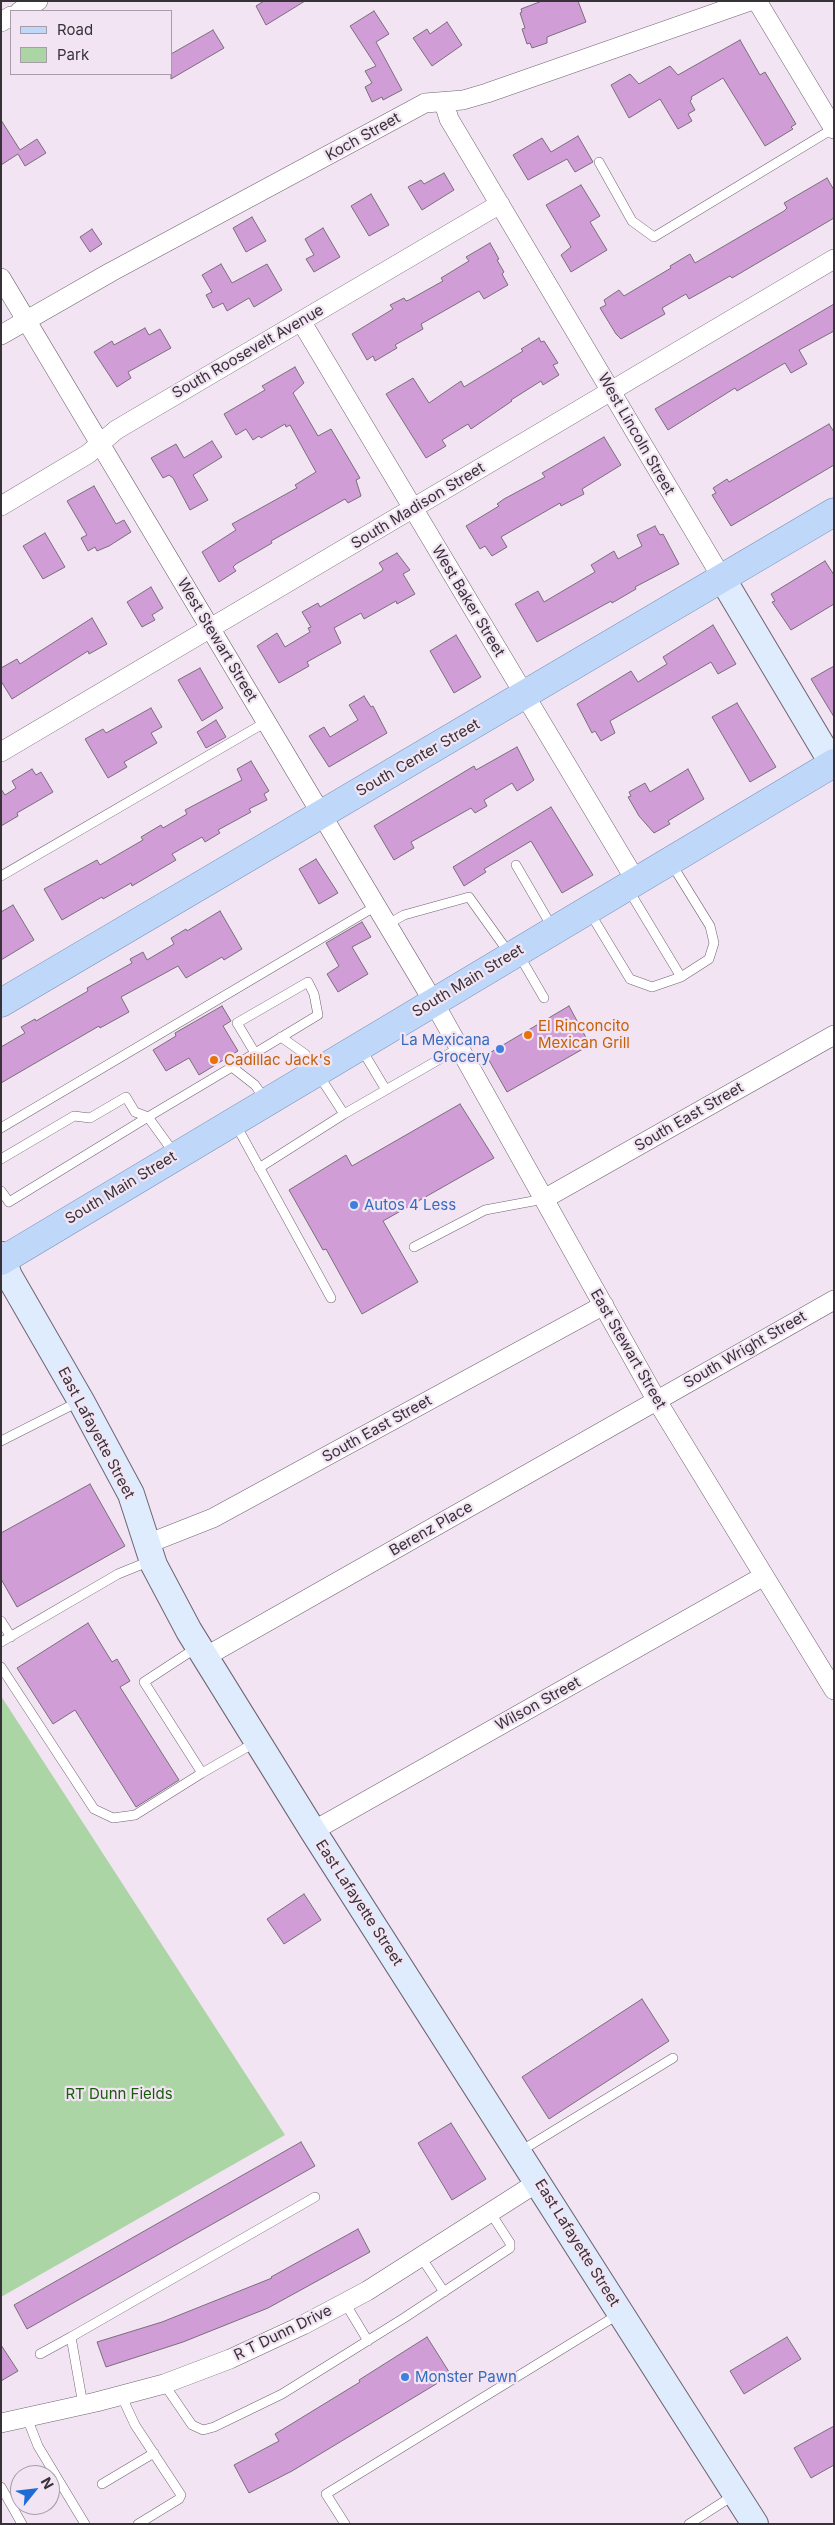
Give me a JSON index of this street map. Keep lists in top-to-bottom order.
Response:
{
  "streets": {
    "main road": ["South Center Street", "South Main Street"],
    "street": [
      "Koch Street",
      "South Roosevelt Avenue",
      "West Lincoln Street",
      "South Madison Street",
      "West Baker Street",
      "West Stewart Street",
      "South East Street",
      "East Stewart Street",
      "South Wright Street",
      "East Lafayette Street",
      "Berenz Place",
      "Wilson Street",
      "R T Dunn Drive"
    ]
  },
  "crossings": [
    ["Koch Street", "West Lincoln Street"],
    ["Koch Street", "West Stewart Street"],
    ["South Roosevelt Avenue", "West Lincoln Street"],
    ["South Roosevelt Avenue", "West Baker Street"],
    ["South Roosevelt Avenue", "West Stewart Street"],
    ["West Lincoln Street", "South Madison Street"],
    ["West Lincoln Street", "South Center Street"],
    ["West Lincoln Street", "South Main Street"],
    ["South Madison Street", "West Baker Street"],
    ["South Madison Street", "West Stewart Street"],
    ["West Baker Street", "South Center Street"],
    ["West Baker Street", "South Main Street"],
    ["West Stewart Street", "South Center Street"],
    ["West Stewart Street", "South Main Street"],
    ["West Stewart Street", "East Stewart Street"],
    ["South Main Street", "East Stewart Street"],
    ["South Main Street", "East Lafayette Street"],
    ["South East Street", "East Stewart Street"],
    ["South East Street", "East Lafayette Street"],
    ["East Stewart Street", "South Wright Street"],
    ["East Stewart Street", "Berenz Place"],
    ["East Stewart Street", "Wilson Street"],
    ["South Wright Street", "Berenz Place"],
    ["East Lafayette Street", "Berenz Place"],
    ["East Lafayette Street", "Wilson Street"],
    ["East Lafayette Street", "R T Dunn Drive"]
  ],
  "parks": ["RT Dunn Fields"],
  "places": [
    "El Rinconcito Mexican Grill",
    "La Mexicana Grocery",
    "Cadillac Jack's",
    "Autos 4 Less",
    "Monster Pawn"
  ],
  "legend": ["Road", "Park"],
  "north": "top right"
}
